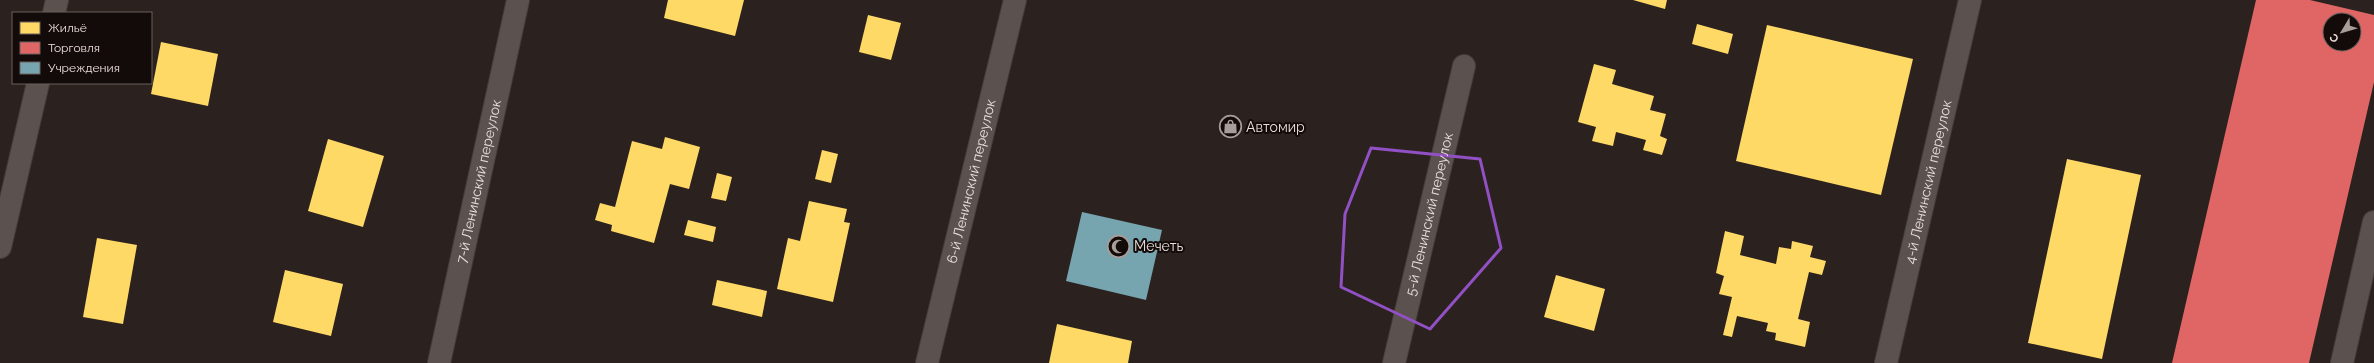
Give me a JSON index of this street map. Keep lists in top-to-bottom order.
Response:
{
  "streets": {
    "street": [
      "7-й Ленинский переулок",
      "6-й Ленинский переулок",
      "4-й Ленинский переулок",
      "5-й Ленинский переулок"
    ]
  },
  "places": {
    "shop": ["Автомир"],
    "mosque": ["Мечеть"]
  },
  "legend": ["Жильё", "Торговля", "Учреждения"],
  "north": "bottom left"
}
